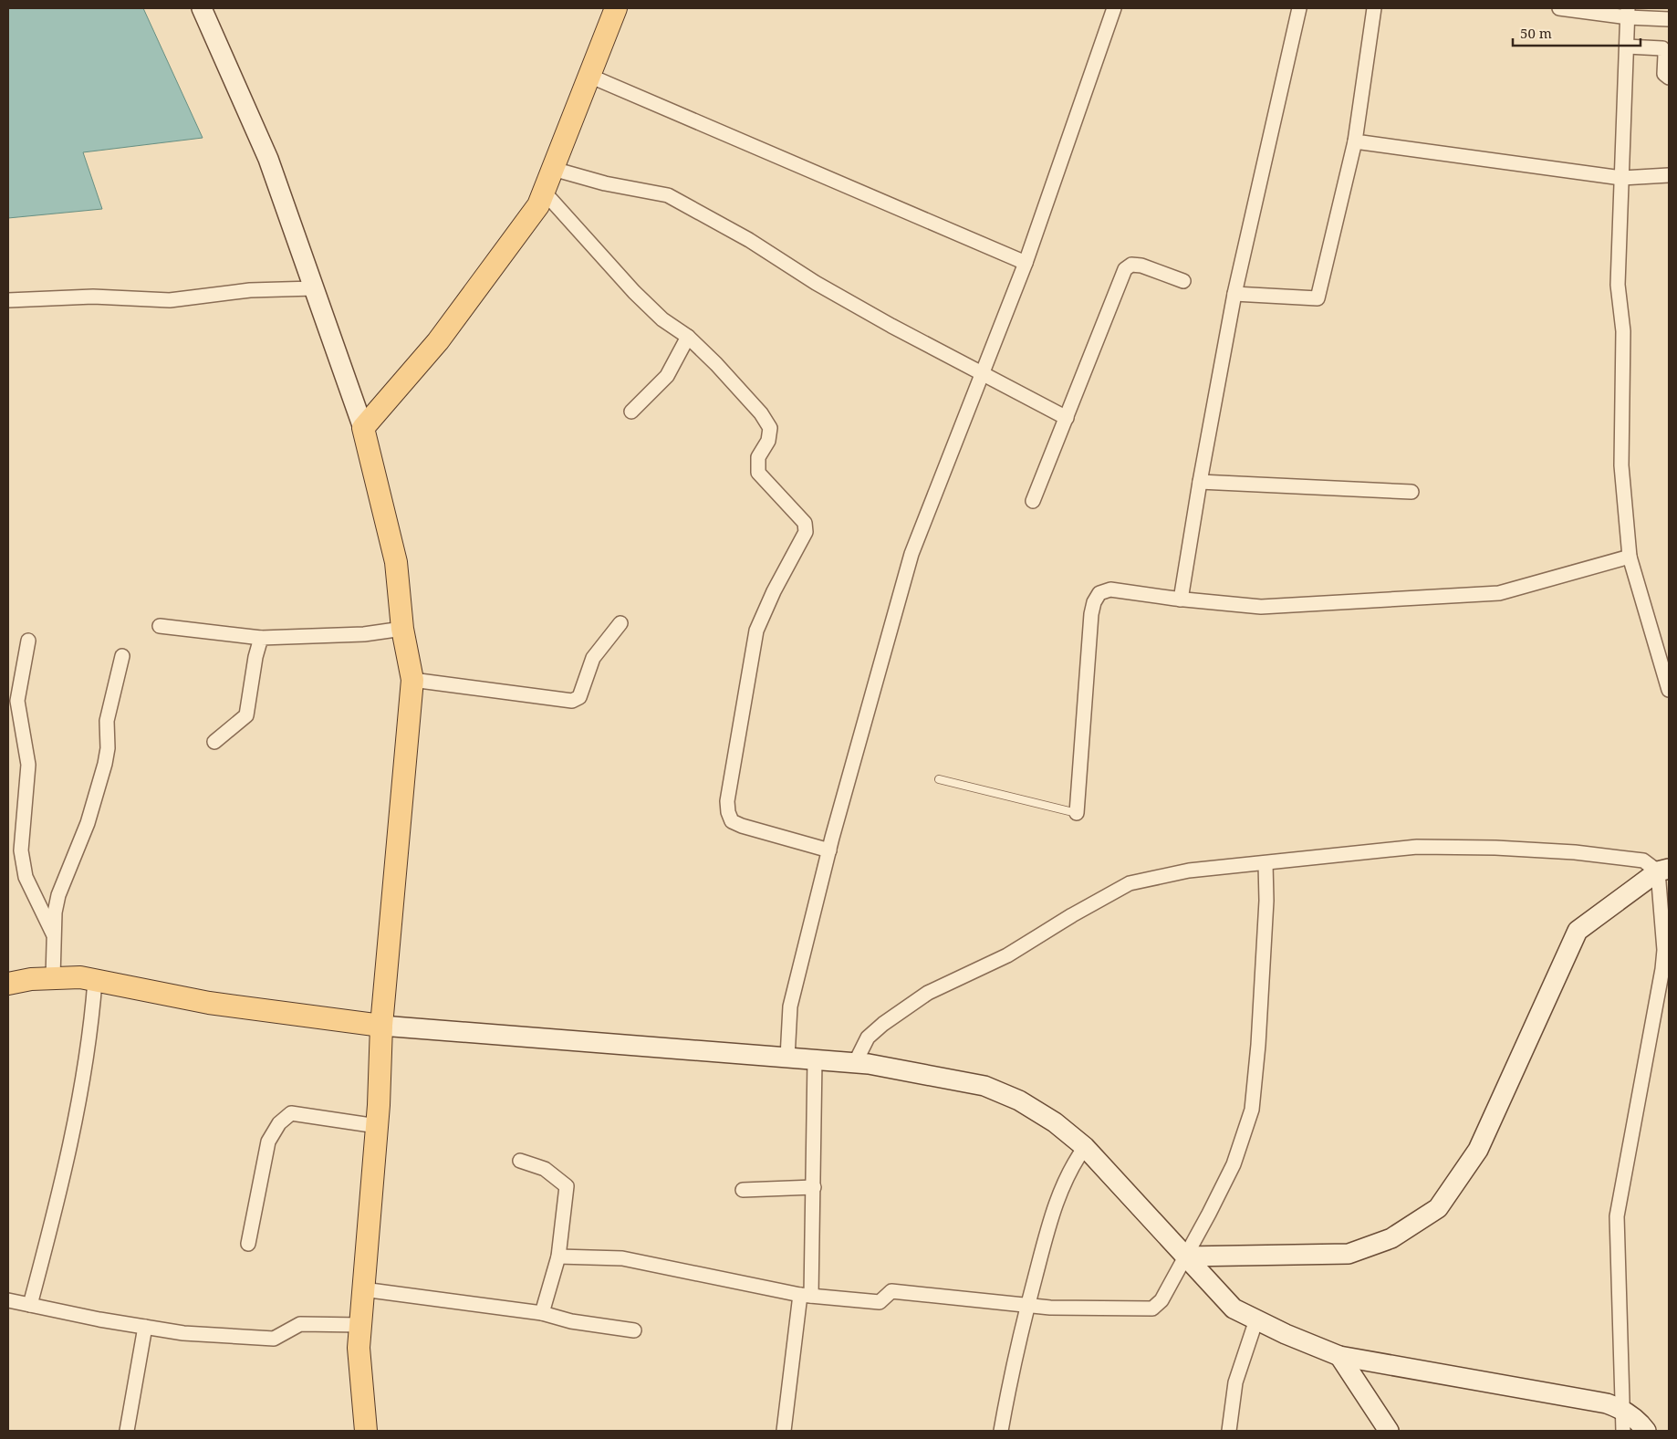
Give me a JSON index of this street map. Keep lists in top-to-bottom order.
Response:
{
  "scale_bar": "50 m"
}
